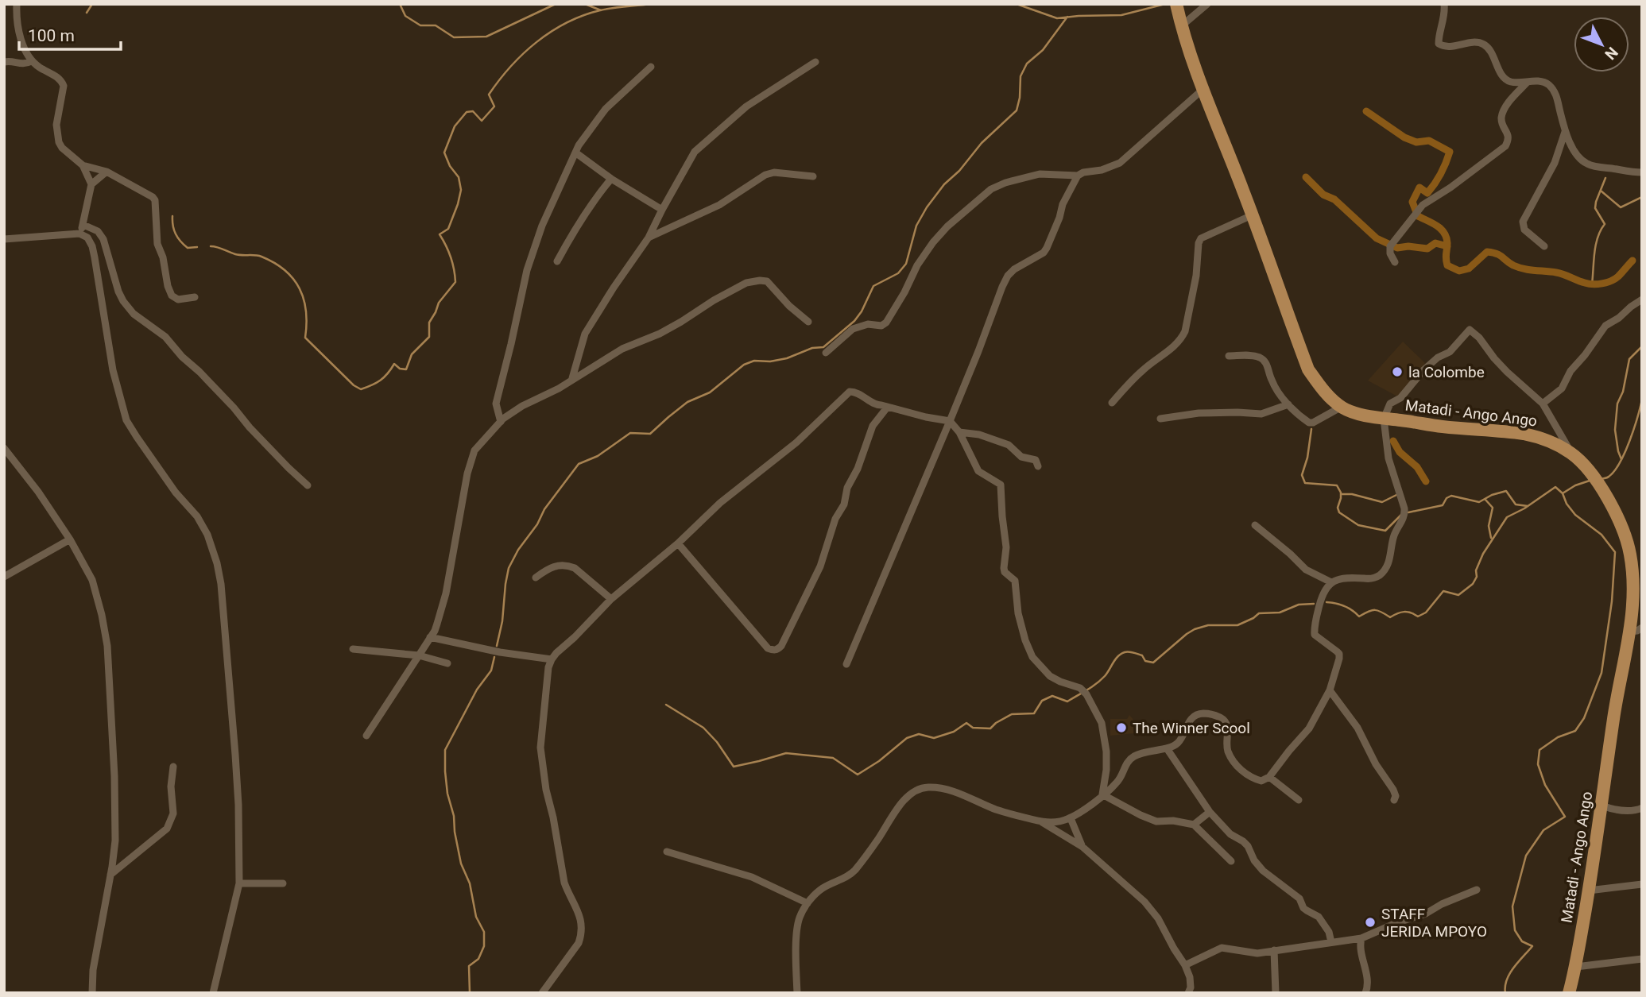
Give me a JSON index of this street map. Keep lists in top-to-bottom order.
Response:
{
  "streets": {
    "highway": ["Matadi - Ango Ango"]
  },
  "places": ["la Colombe", "The Winner Scool", "STAFF JERIDA MPOYO"],
  "scale_bar": "100 m",
  "north": "bottom right"
}
